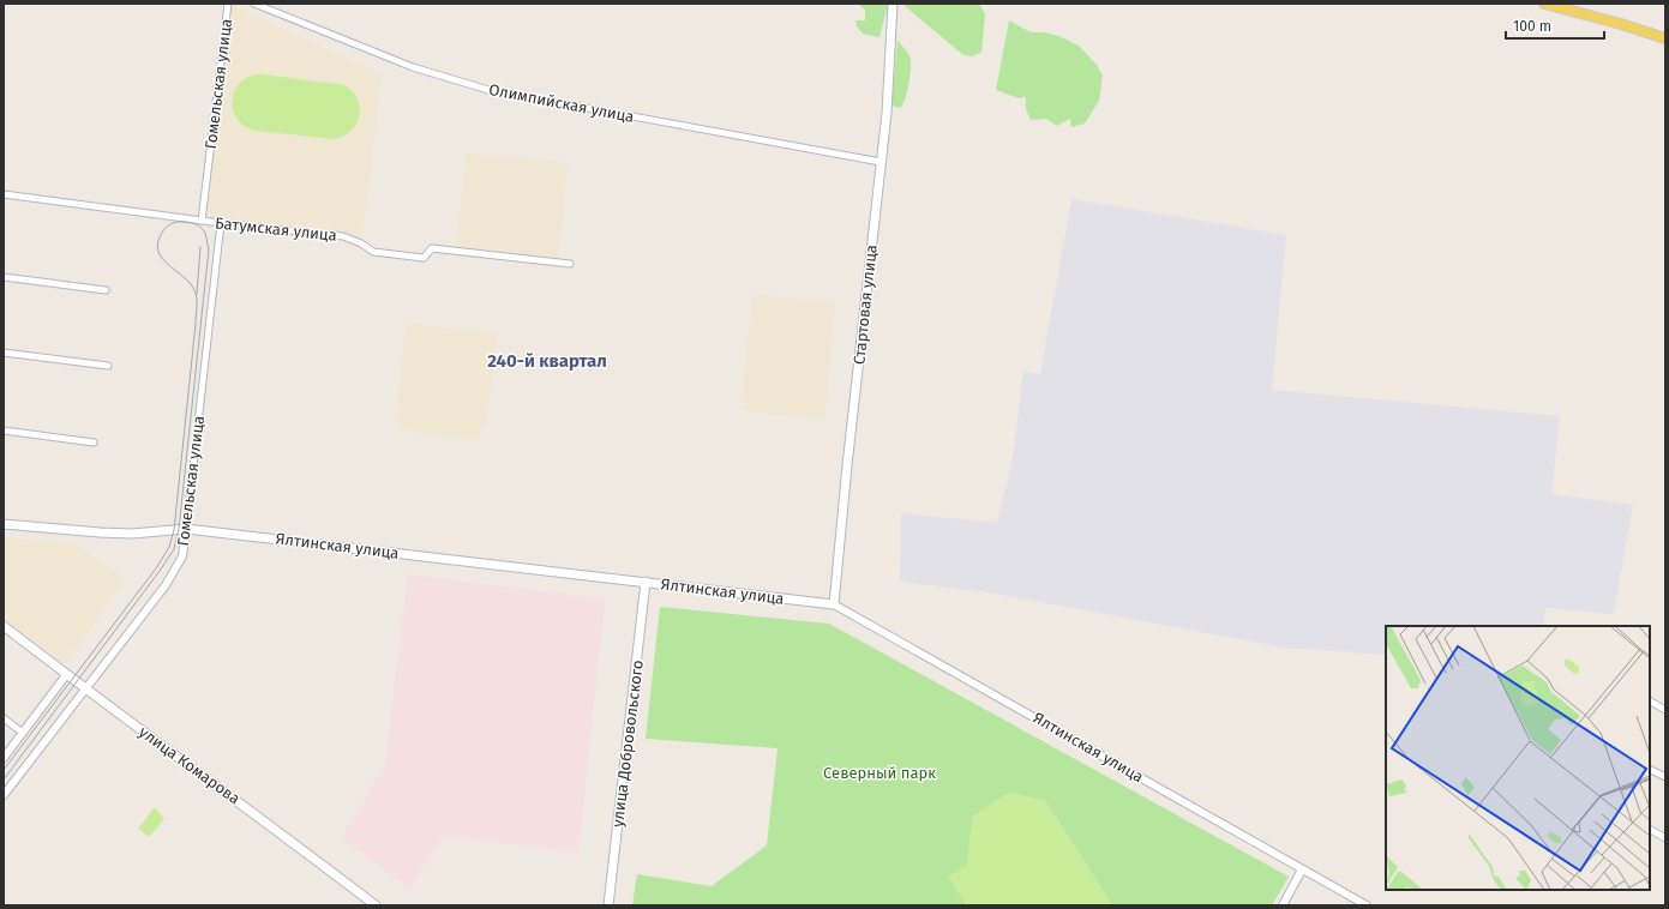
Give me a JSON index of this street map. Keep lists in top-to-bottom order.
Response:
{
  "streets": {
    "main road": [
      "Стартовая улица",
      "Ялтинская улица",
      "улица Добровольского",
      "улица Комарова"
    ],
    "street": ["Гомельская улица", "Олимпийская улица", "Батумская улица"]
  },
  "crossings": [
    ["Гомельская улица", "Батумская улица"],
    ["Гомельская улица", "Ялтинская улица"],
    ["Гомельская улица", "улица Комарова"],
    ["Олимпийская улица", "Стартовая улица"],
    ["Стартовая улица", "Ялтинская улица"],
    ["Ялтинская улица", "улица Добровольского"]
  ],
  "districts": ["240-й квартал"],
  "parks": ["Северный парк"],
  "scale_bar": "100 m"
}
